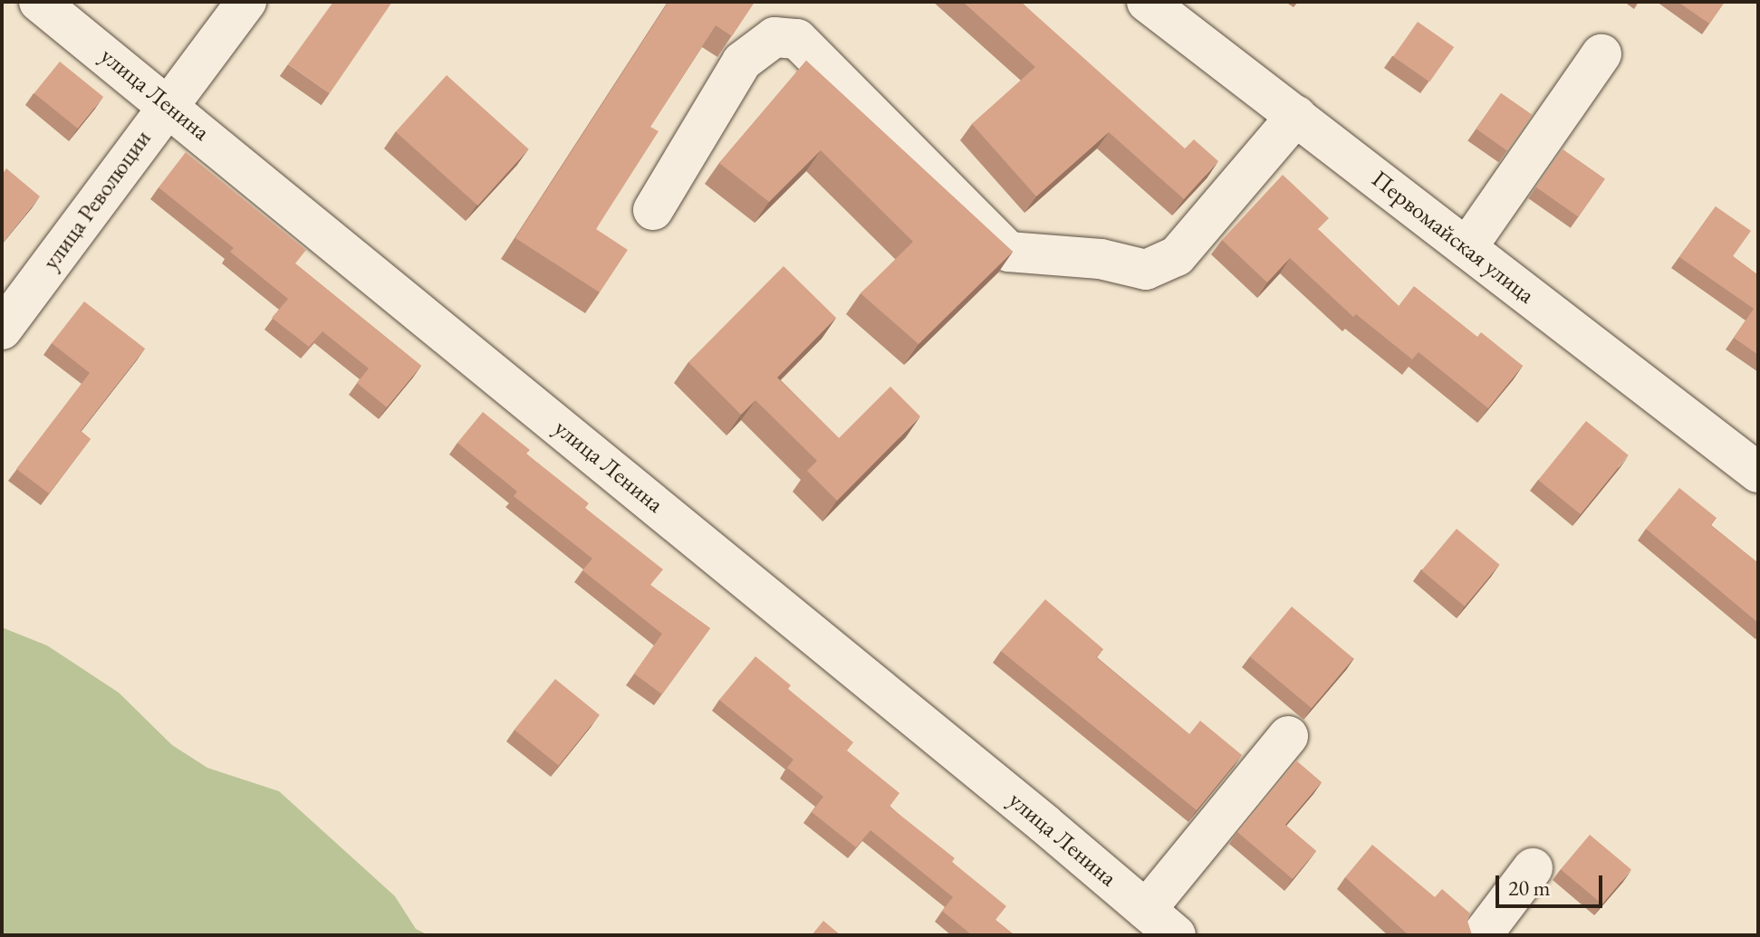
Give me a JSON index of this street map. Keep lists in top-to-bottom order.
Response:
{
  "streets": {
    "street": ["улица Ленина", "улица Революции", "Первомайская улица"]
  },
  "crossings": [
    ["улица Ленина", "улица Революции"]
  ],
  "scale_bar": "20 m"
}
